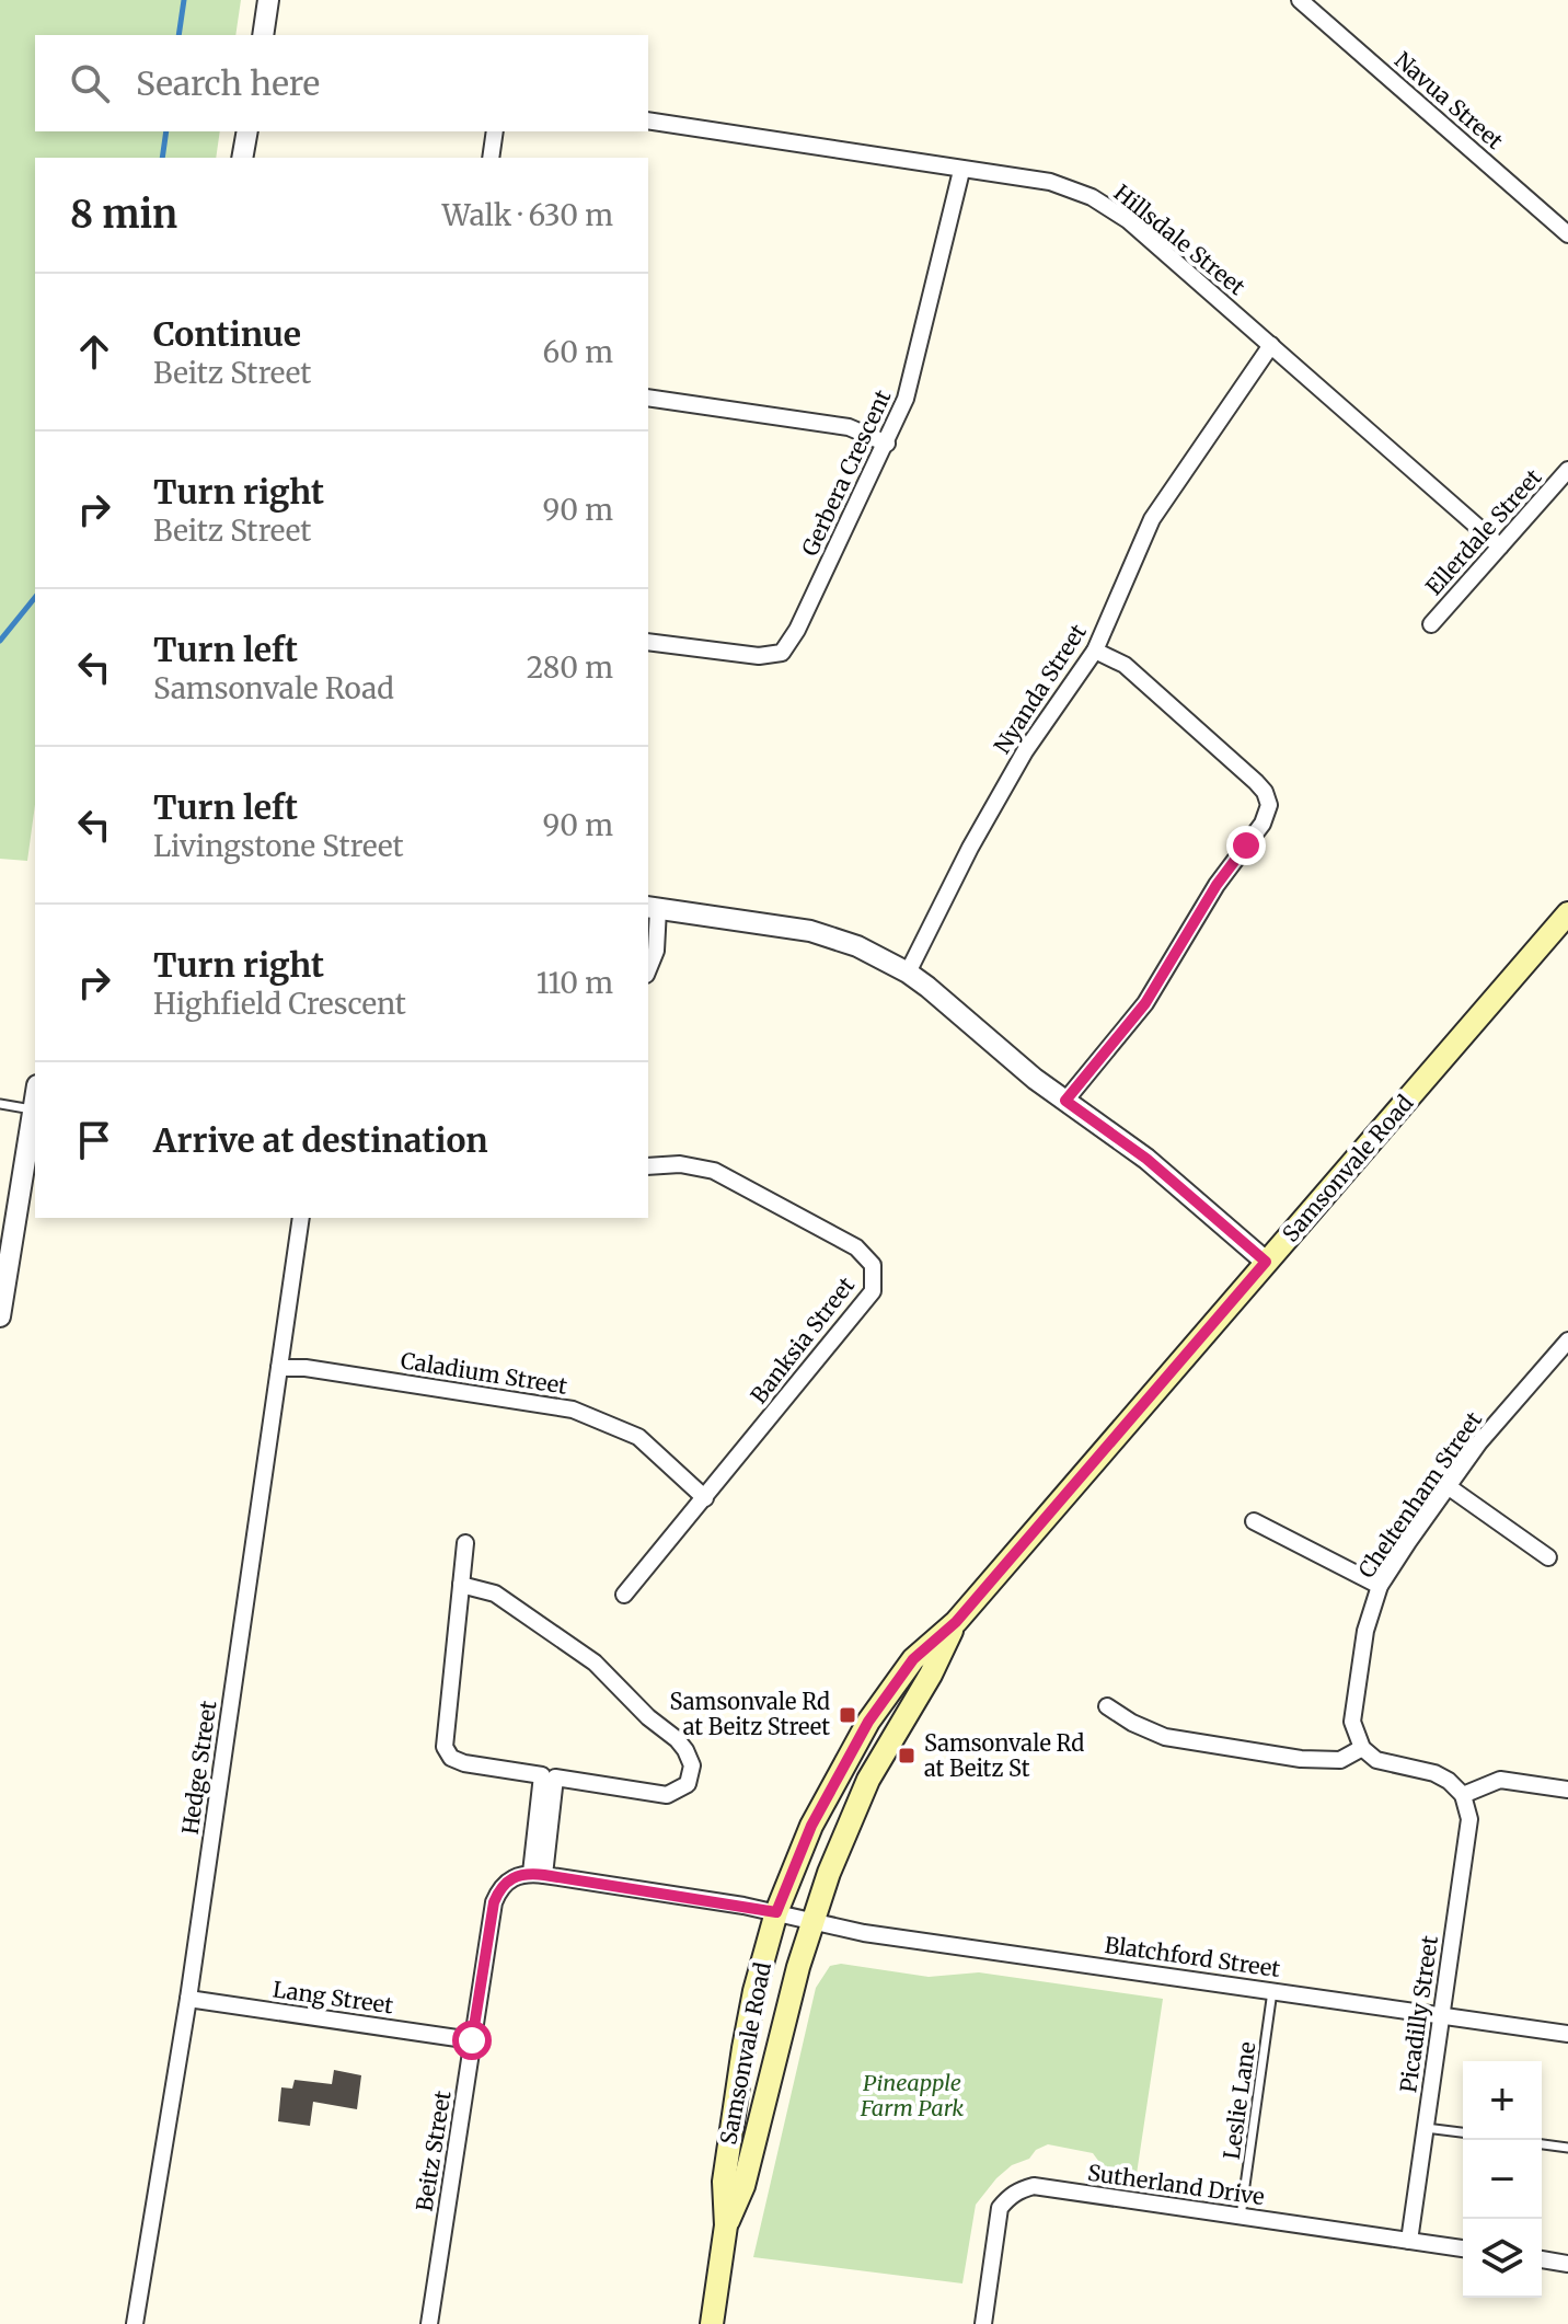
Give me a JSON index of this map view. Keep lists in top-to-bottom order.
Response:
{
  "streets": {
    "main road": ["Samsonvale Road"],
    "street": [
      "Navua Street",
      "Hillsdale Street",
      "Gerbera Crescent",
      "Ellerdale Street",
      "Nyanda Street",
      "Banksia Street",
      "Caladium Street",
      "Cheltenham Street",
      "Hedge Street",
      "Blatchford Street",
      "Lang Street",
      "Picadilly Street",
      "Beitz Street",
      "Sutherland Drive"
    ],
    "lane": ["Leslie Lane"]
  },
  "crossings": [
    ["Hillsdale Street", "Gerbera Crescent"],
    ["Hillsdale Street", "Ellerdale Street"],
    ["Hillsdale Street", "Nyanda Street"],
    ["Samsonvale Road", "Blatchford Street"],
    ["Banksia Street", "Caladium Street"],
    ["Caladium Street", "Hedge Street"],
    ["Hedge Street", "Lang Street"],
    ["Blatchford Street", "Picadilly Street"],
    ["Blatchford Street", "Leslie Lane"],
    ["Lang Street", "Beitz Street"],
    ["Picadilly Street", "Sutherland Drive"],
    ["Leslie Lane", "Sutherland Drive"]
  ],
  "parks": ["Pineapple Farm Park"],
  "places": {
    "transit": ["Samsonvale Rd at Beitz Street", "Samsonvale Rd at Beitz St"]
  },
  "page": {
    "search": "Search here",
    "heading": ["8 min", "Walk · 630 m"],
    "list": [
      ["Continue", "Beitz Street", "60 m"],
      ["Turn right", "Beitz Street", "90 m"],
      ["Turn left", "Samsonvale Road", "280 m"],
      ["Turn left", "Livingstone Street", "90 m"],
      ["Turn right", "Highfield Crescent", "110 m"],
      "Arrive at destination"
    ],
    "map_buttons": ["+", "−"]
  }
}
